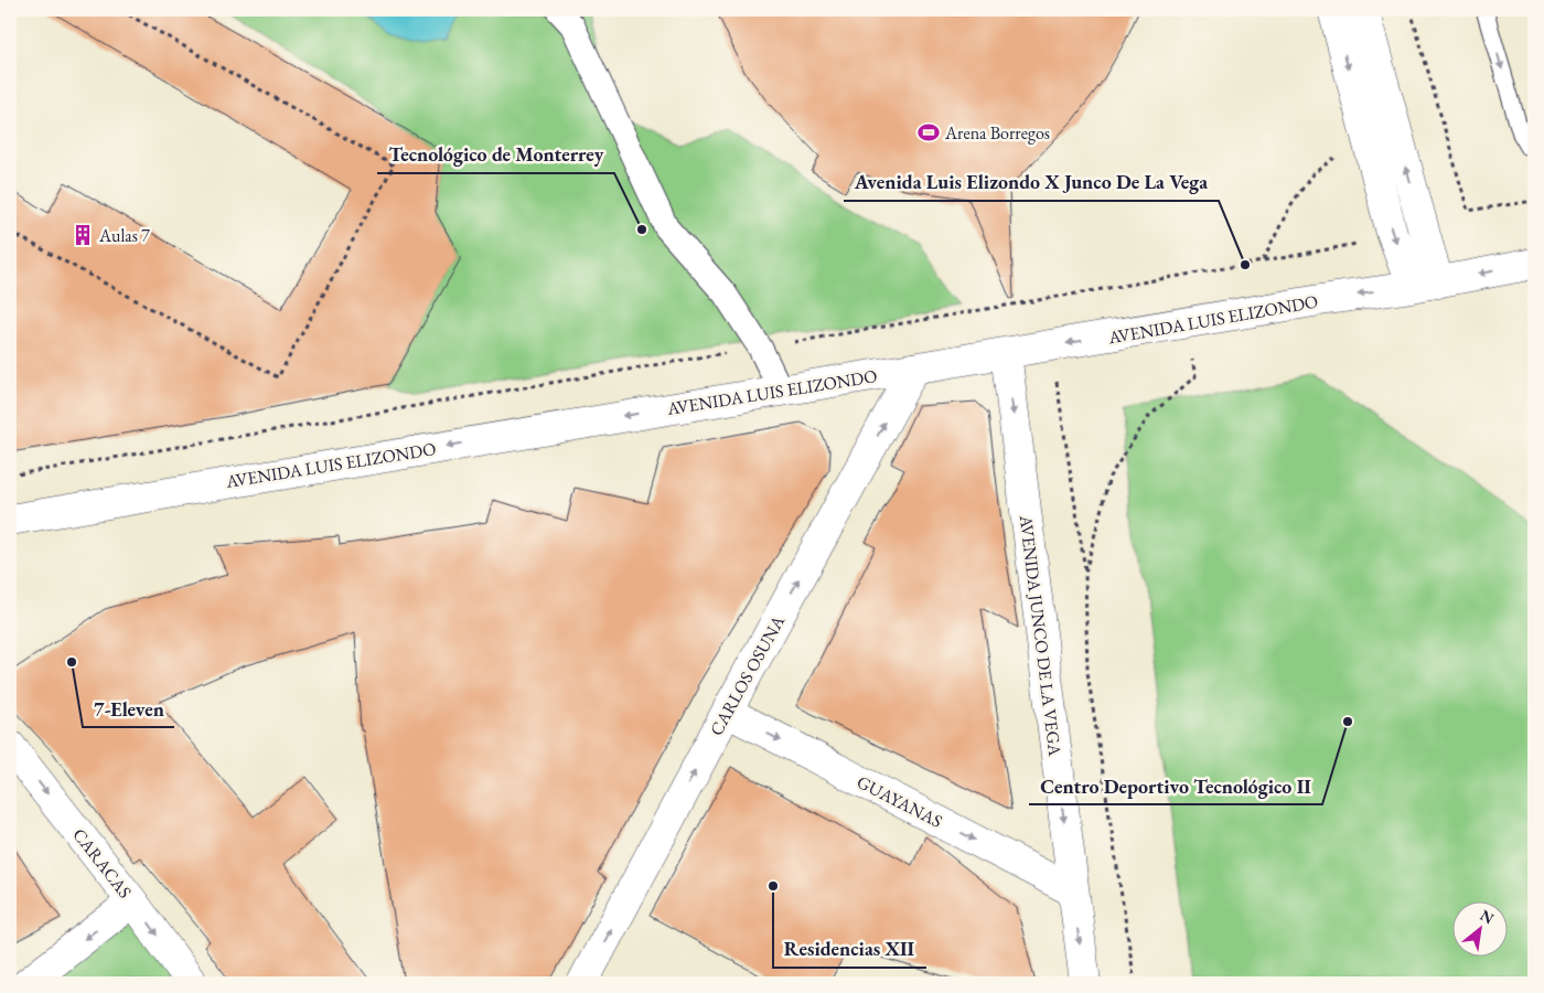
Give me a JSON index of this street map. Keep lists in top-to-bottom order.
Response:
{
  "streets": {
    "street": [
      "AVENIDA LUIS ELIZONDO",
      "AVENIDA JUNCO DE LA VEGA",
      "CARLOS OSUNA",
      "GUAYANAS",
      "CARACAS"
    ]
  },
  "crossings": [
    ["AVENIDA LUIS ELIZONDO", "AVENIDA JUNCO DE LA VEGA"],
    ["AVENIDA LUIS ELIZONDO", "CARLOS OSUNA"],
    ["AVENIDA JUNCO DE LA VEGA", "GUAYANAS"],
    ["CARLOS OSUNA", "GUAYANAS"]
  ],
  "one_way": [
    "AVENIDA LUIS ELIZONDO",
    "AVENIDA JUNCO DE LA VEGA",
    "CARLOS OSUNA",
    "GUAYANAS",
    "CARACAS"
  ],
  "places": {
    "sports": ["Arena Borregos"],
    "other": [
      "Tecnológico de Monterrey",
      "Avenida Luis Elizondo X Junco De La Vega",
      "7-Eleven",
      "Centro Deportivo Tecnológico II",
      "Residencias XII"
    ],
    "building": ["Aulas 7"]
  },
  "north": "top right"
}
